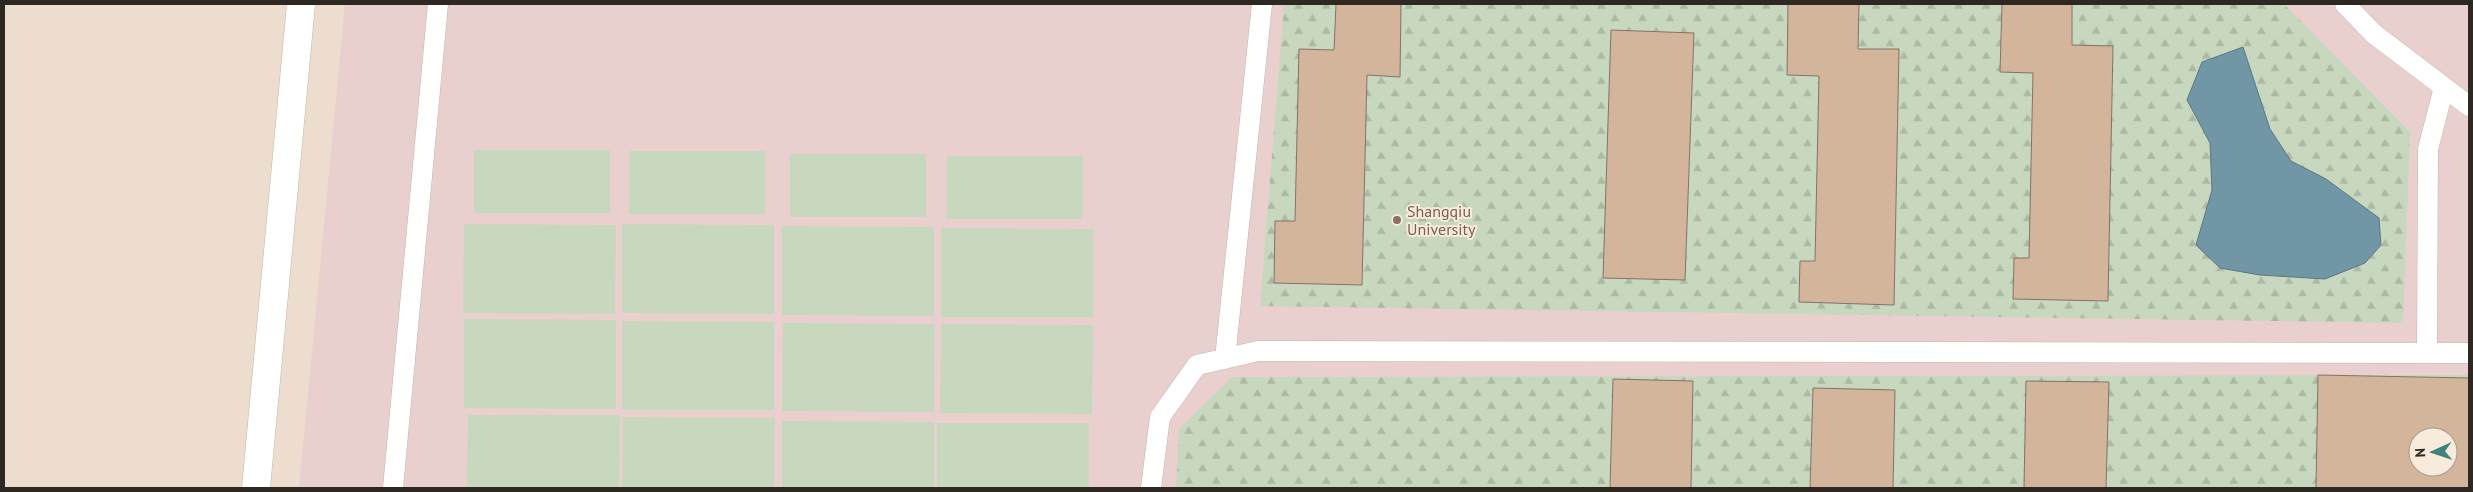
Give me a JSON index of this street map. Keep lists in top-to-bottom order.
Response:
{
  "places": ["Shangqiu University"],
  "north": "left"
}
